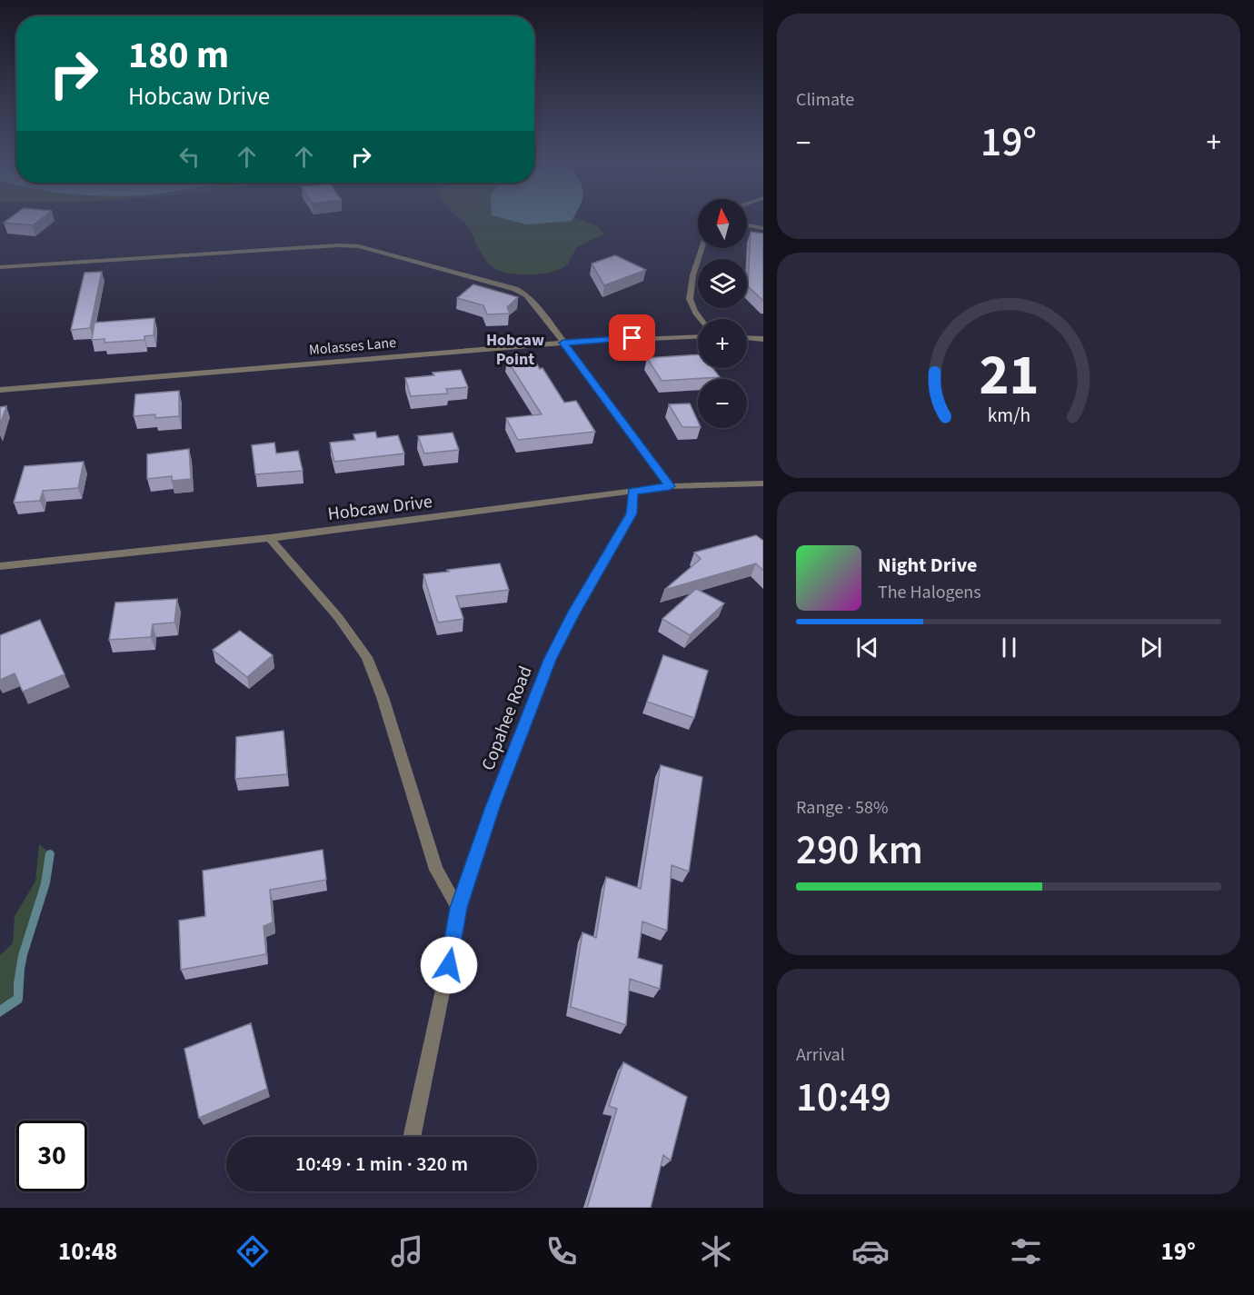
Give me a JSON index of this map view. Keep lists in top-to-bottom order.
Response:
{
  "streets": {
    "street": ["Molasses Lane", "Hobcaw Drive", "Copahee Road"]
  },
  "crossings": [
    ["Hobcaw Drive", "Copahee Road"]
  ],
  "districts": ["Hobcaw Point"],
  "north": "top",
  "page": {
    "tile": [
      "Climate",
      ["Range · 58%", "290 km"],
      ["Arrival", "10:49"]
    ],
    "turn": ["180 m", "Hobcaw Drive"],
    "heat": ["−", "19°", "+"],
    "map_buttons": ["+", "−"],
    "song": ["Night Drive", "The Halogens"],
    "limit": "30",
    "trip": "10:49 · 1 min · 320 m",
    "tabs": ["10:48", "19°"],
    "gauge": ["21", "km/h"]
  }
}
